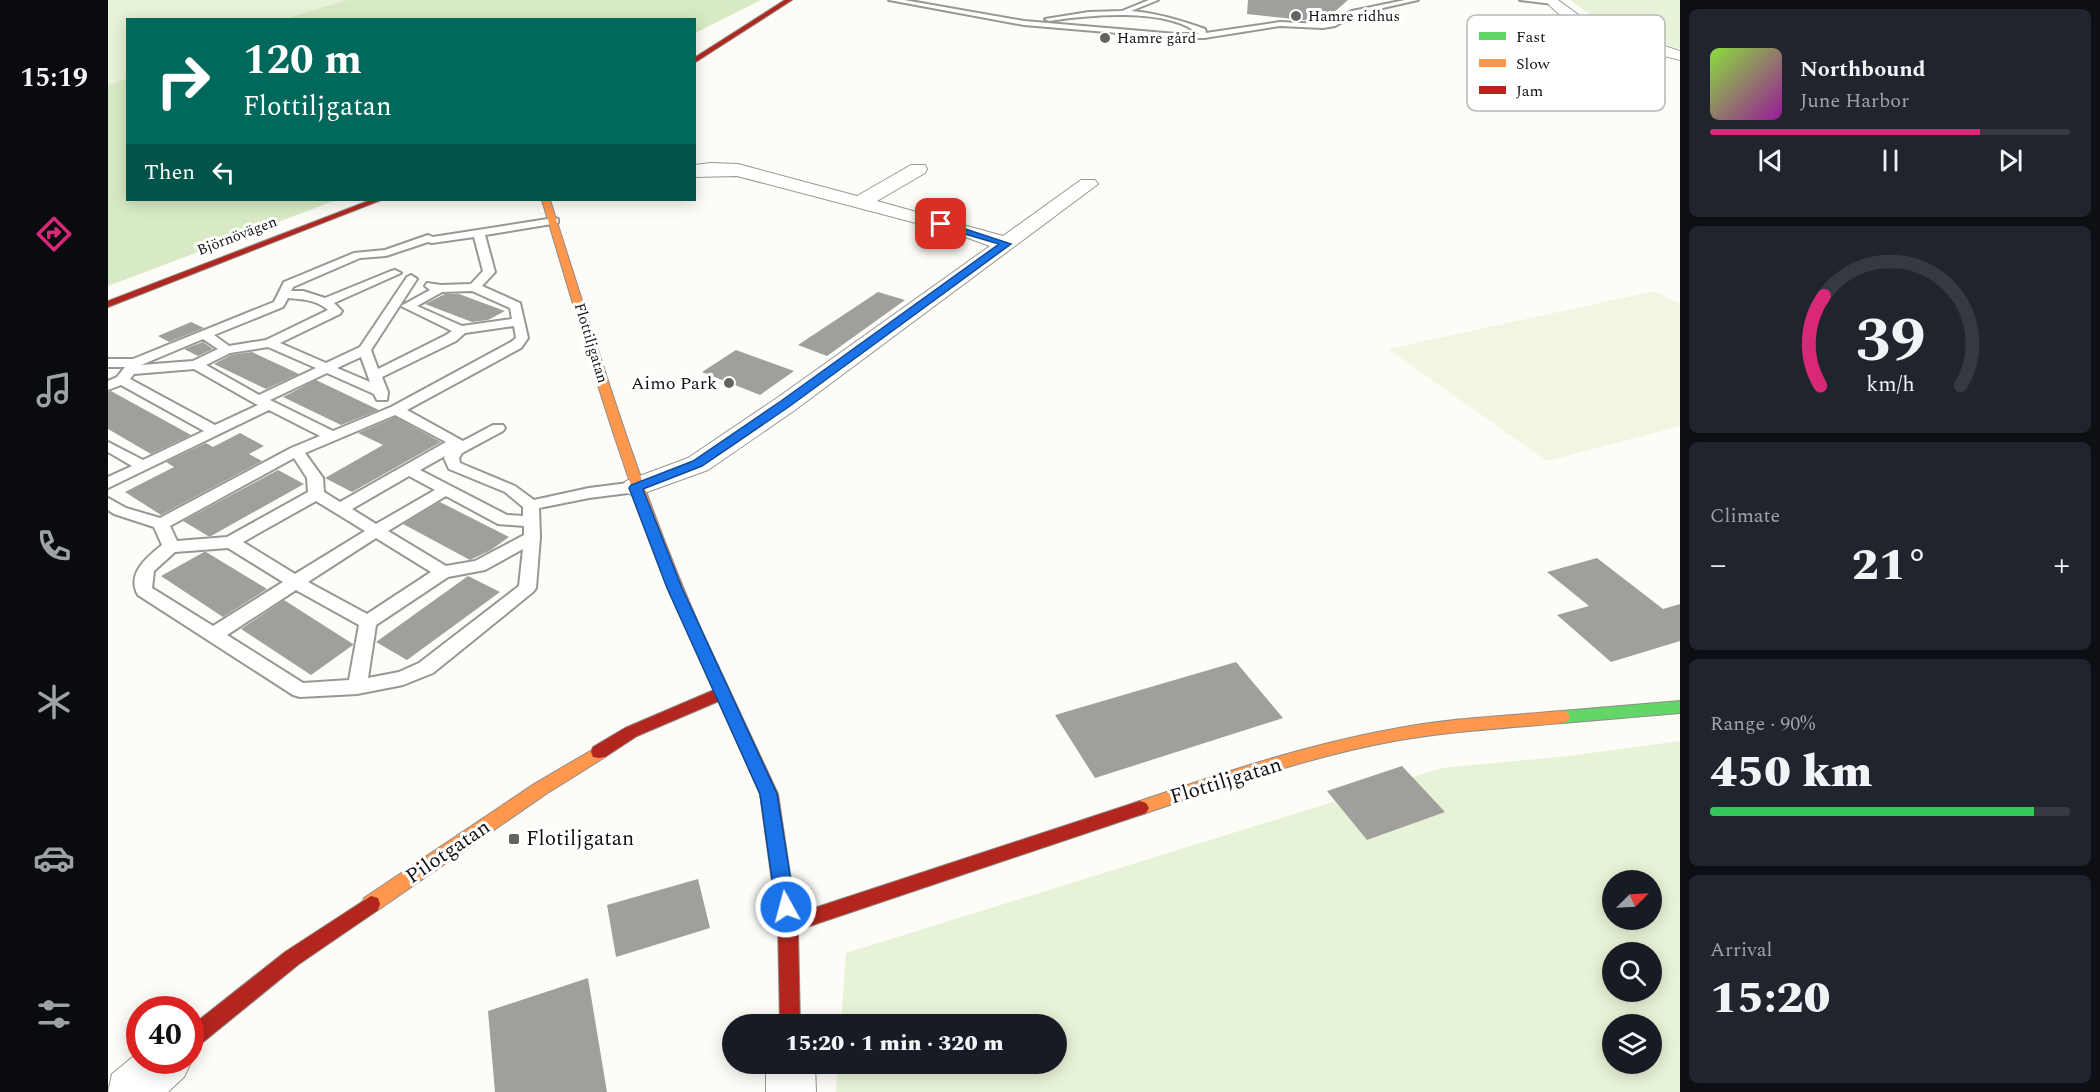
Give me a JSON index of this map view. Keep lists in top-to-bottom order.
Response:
{
  "streets": {
    "street": ["Björnövägen", "Flottiljgatan", "Pilotgatan"]
  },
  "crossings": [
    ["Flottiljgatan", "Pilotgatan"]
  ],
  "places": {
    "other": ["Hamre ridhus", "Hamre gård", "Aimo Park"],
    "transit": ["Flotiljgatan"]
  },
  "legend": ["Fast", "Slow", "Jam"],
  "north": "top right",
  "page": {
    "tabs": "15:19",
    "turn": ["120 m", "Flottiljgatan"],
    "song": ["Northbound", "June Harbor"],
    "then": "Then",
    "tile": [
      "Climate",
      ["Range · 90%", "450 km"],
      ["Arrival", "15:20"]
    ],
    "heat": ["−", "21°", "+"],
    "limit": "40",
    "trip": "15:20 · 1 min · 320 m",
    "gauge": ["39", "km/h"]
  }
}
